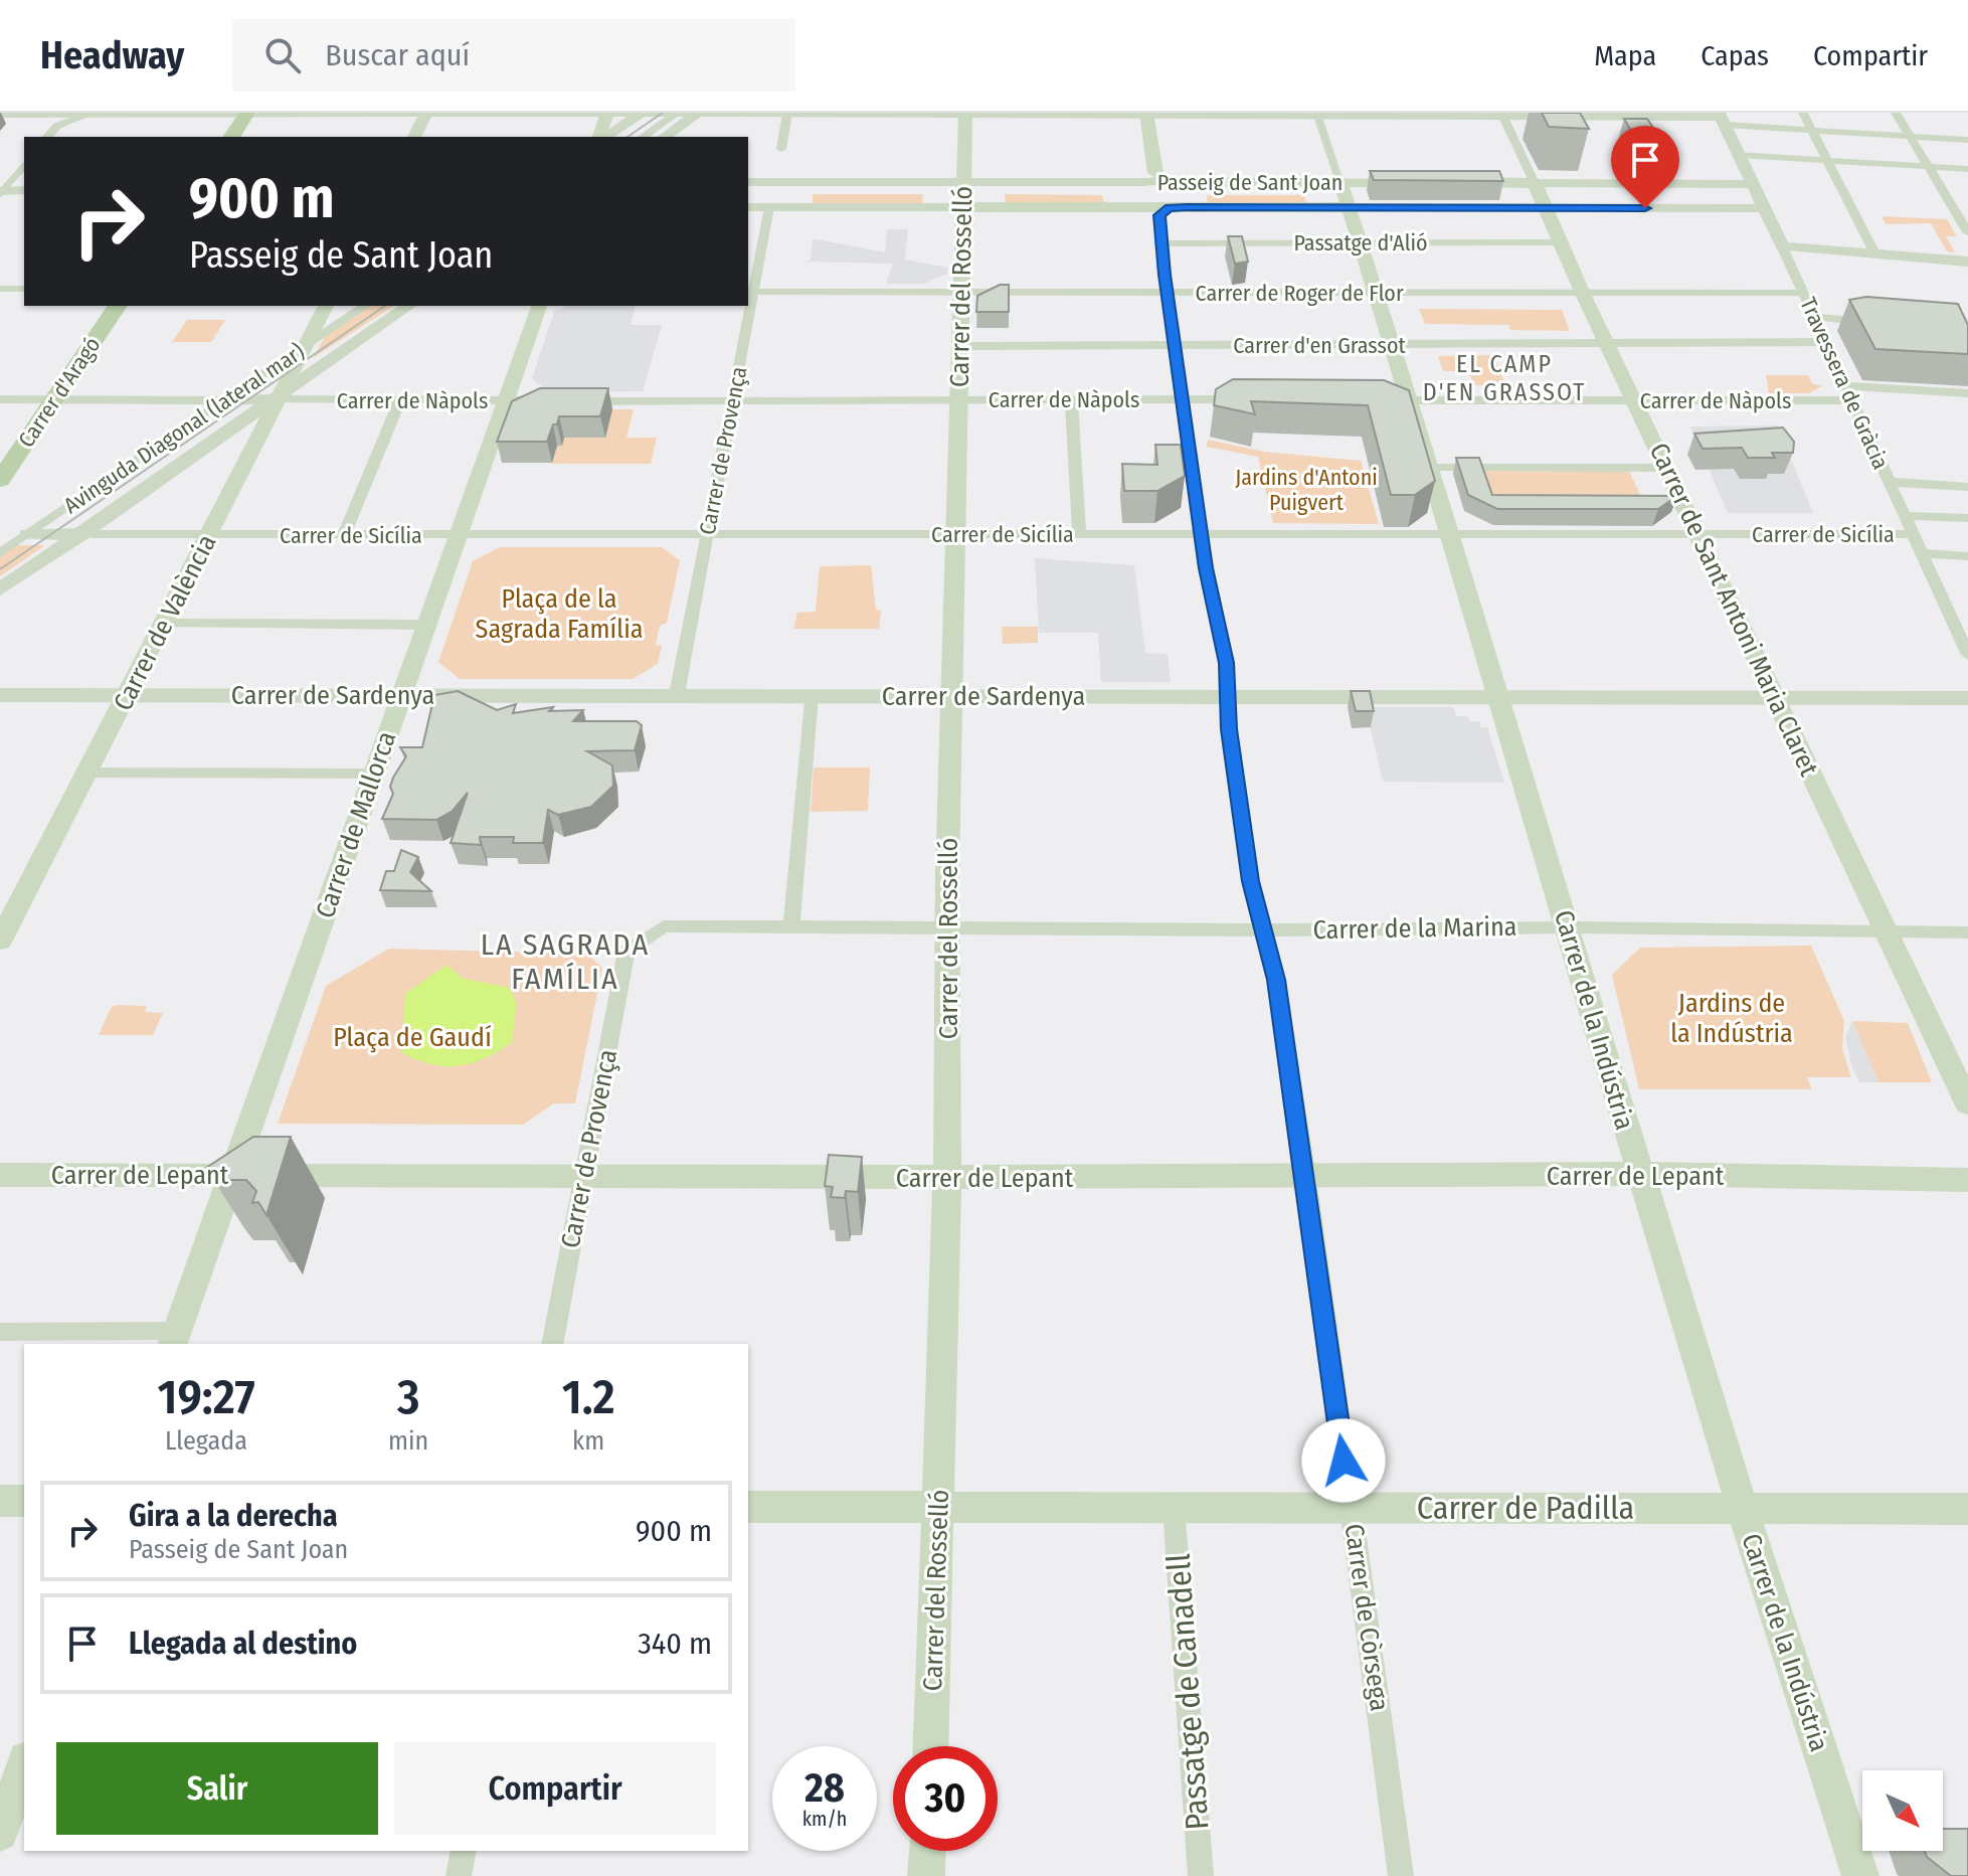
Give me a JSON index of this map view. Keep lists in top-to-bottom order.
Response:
{
  "streets": {
    "main road": [
      "Passeig de Sant Joan",
      "Carrer del Rosselló",
      "Carrer d'Aragó",
      "Carrer de Sant Antoni Maria Claret",
      "Carrer de València",
      "Carrer de Mallorca",
      "Carrer de la Indústria",
      "Carrer de Lepant",
      "Carrer de Padilla"
    ],
    "street": [
      "Passatge d'Alió",
      "Carrer de Roger de Flor",
      "Carrer d'en Grassot",
      "Travessera de Gràcia",
      "Carrer de Nàpols",
      "Avinguda Diagonal (lateral mar)",
      "Carrer de Provença",
      "Carrer de Sicília",
      "Carrer de Sardenya",
      "Carrer de la Marina",
      "Carrer de Còrsega",
      "Passatge de Canadell"
    ]
  },
  "crossings": [
    ["Passeig de Sant Joan", "Carrer del Rosselló"],
    ["Passeig de Sant Joan", "Travessera de Gràcia"],
    ["Passeig de Sant Joan", "Carrer de Provença"],
    ["Passeig de Sant Joan", "Carrer de Sant Antoni Maria Claret"],
    ["Passeig de Sant Joan", "Carrer de la Indústria"],
    ["Passeig de Sant Joan", "Carrer de Còrsega"],
    ["Passatge d'Alió", "Carrer de Sant Antoni Maria Claret"],
    ["Passatge d'Alió", "Carrer de la Indústria"],
    ["Passatge d'Alió", "Carrer de Còrsega"],
    ["Carrer del Rosselló", "Carrer de Roger de Flor"],
    ["Carrer del Rosselló", "Carrer d'en Grassot"],
    ["Carrer del Rosselló", "Carrer de Nàpols"],
    ["Carrer del Rosselló", "Carrer de Sicília"],
    ["Carrer del Rosselló", "Carrer de Sardenya"],
    ["Carrer del Rosselló", "Carrer de la Marina"],
    ["Carrer del Rosselló", "Carrer de Lepant"],
    ["Carrer del Rosselló", "Carrer de Padilla"],
    ["Carrer de Roger de Flor", "Travessera de Gràcia"],
    ["Carrer de Roger de Flor", "Carrer de Provença"],
    ["Carrer de Roger de Flor", "Carrer de Sant Antoni Maria Claret"],
    ["Carrer de Roger de Flor", "Carrer de la Indústria"],
    ["Carrer de Roger de Flor", "Carrer de Còrsega"],
    ["Carrer d'en Grassot", "Travessera de Gràcia"],
    ["Carrer d'en Grassot", "Carrer de Sant Antoni Maria Claret"],
    ["Carrer d'en Grassot", "Carrer de la Indústria"],
    ["Carrer d'en Grassot", "Carrer de Còrsega"],
    ["Travessera de Gràcia", "Carrer de Nàpols"],
    ["Travessera de Gràcia", "Carrer de Sicília"],
    ["Carrer de Nàpols", "Carrer de Provença"],
    ["Carrer de Nàpols", "Carrer de Sant Antoni Maria Claret"],
    ["Carrer de Nàpols", "Carrer de València"],
    ["Carrer de Nàpols", "Carrer de Mallorca"],
    ["Carrer de Nàpols", "Carrer de la Indústria"],
    ["Carrer de Nàpols", "Carrer de Còrsega"],
    ["Avinguda Diagonal (lateral mar)", "Carrer de València"],
    ["Carrer de Provença", "Carrer de Sicília"],
    ["Carrer de Provença", "Carrer de Sardenya"],
    ["Carrer de Provença", "Carrer de la Marina"],
    ["Carrer de Provença", "Carrer de Lepant"],
    ["Carrer de Sicília", "Carrer de Sant Antoni Maria Claret"],
    ["Carrer de Sicília", "Carrer de València"],
    ["Carrer de Sicília", "Carrer de Mallorca"],
    ["Carrer de Sicília", "Carrer de la Indústria"],
    ["Carrer de Sicília", "Carrer de Còrsega"],
    ["Carrer de Sant Antoni Maria Claret", "Carrer de Sardenya"],
    ["Carrer de Sant Antoni Maria Claret", "Carrer de la Marina"],
    ["Carrer de València", "Carrer de Sardenya"],
    ["Carrer de Sardenya", "Carrer de Mallorca"],
    ["Carrer de Sardenya", "Carrer de la Indústria"],
    ["Carrer de Sardenya", "Carrer de Còrsega"],
    ["Carrer de Mallorca", "Carrer de Lepant"],
    ["Carrer de la Marina", "Carrer de la Indústria"],
    ["Carrer de la Marina", "Carrer de Còrsega"],
    ["Carrer de la Indústria", "Carrer de Lepant"],
    ["Carrer de la Indústria", "Carrer de Padilla"],
    ["Carrer de Lepant", "Carrer de Còrsega"],
    ["Carrer de Padilla", "Carrer de Còrsega"],
    ["Carrer de Padilla", "Passatge de Canadell"]
  ],
  "districts": ["EL CAMP D'EN GRASSOT", "LA SAGRADA FAMÍLIA"],
  "parks": [
    "Jardins d'Antoni Puigvert",
    "Plaça de la Sagrada Família",
    "Jardins de la Indústria",
    "Plaça de Gaudí"
  ],
  "north": "bottom right",
  "page": {
    "header": "Headway",
    "search": "Buscar aquí",
    "nav": ["Mapa", "Capas", "Compartir"],
    "turn": ["900 m", "Passeig de Sant Joan"],
    "eta": [
      "19:27",
      "Llegada",
      "3",
      "min",
      "1.2",
      "km"
    ],
    "list": [
      {
        "name": "Gira a la derecha",
        "note": "Passeig de Sant Joan",
        "value": "900 m"
      },
      {
        "name": "Llegada al destino",
        "value": "340 m"
      }
    ],
    "buttons": ["Salir", "Compartir"],
    "speed": "28 km/h",
    "limit": "30"
  }
}
